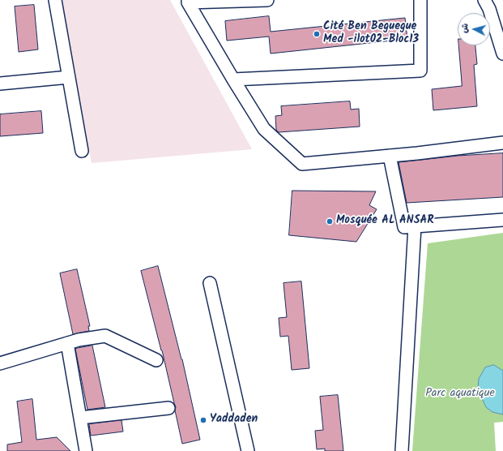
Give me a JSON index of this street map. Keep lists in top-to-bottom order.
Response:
{
  "parks": ["Parc aquatique"],
  "places": ["Cité Ben Beguegue Med -ilot02-Bloc13", "Mosquée AL ANSAR", "Yaddaden"],
  "north": "left"
}
